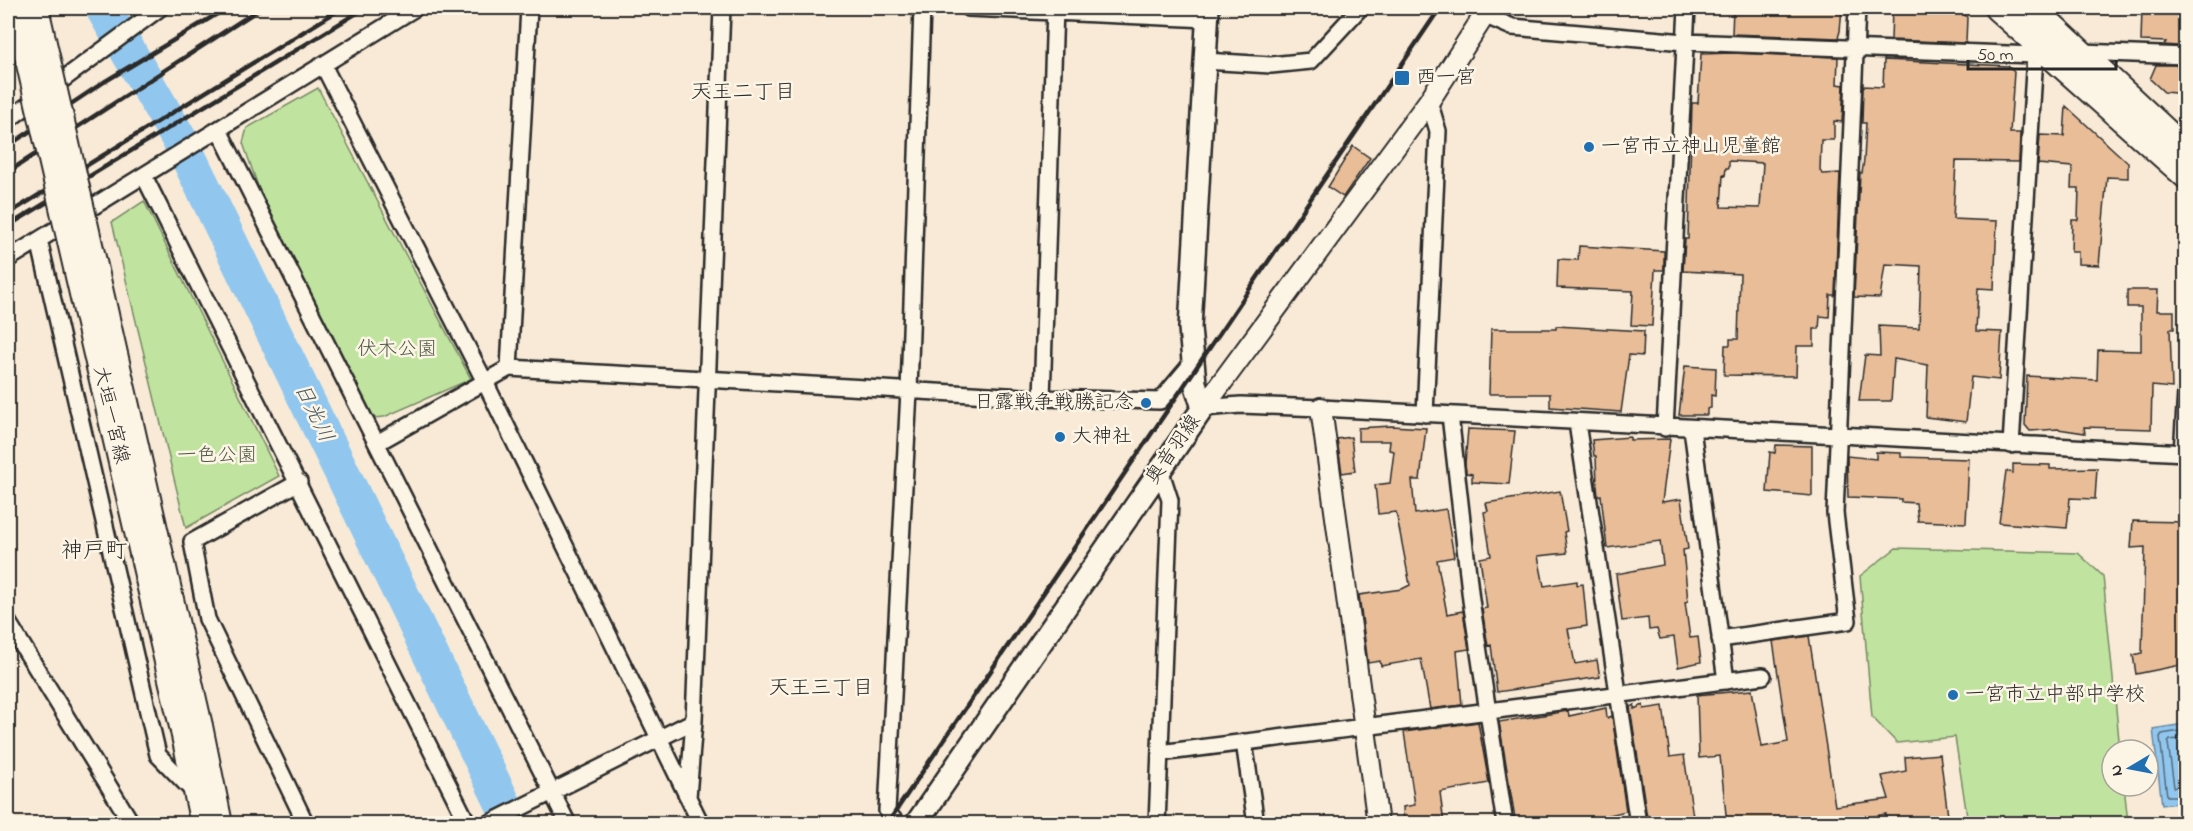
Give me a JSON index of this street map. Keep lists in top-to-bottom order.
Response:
{
  "streets": {
    "main road": ["大垣一宮線", "奥音羽線"]
  },
  "districts": ["天王二丁目", "神戸町", "天王三丁目"],
  "water": ["日光川"],
  "parks": ["伏木公園", "一色公園"],
  "places": {
    "transit": ["西一宮"],
    "other": [
      "一宮市立神山児童館",
      "日露戦争戦勝記念",
      "大神社",
      "一宮市立中部中学校"
    ]
  },
  "scale_bar": "50 m",
  "north": "left"
}
